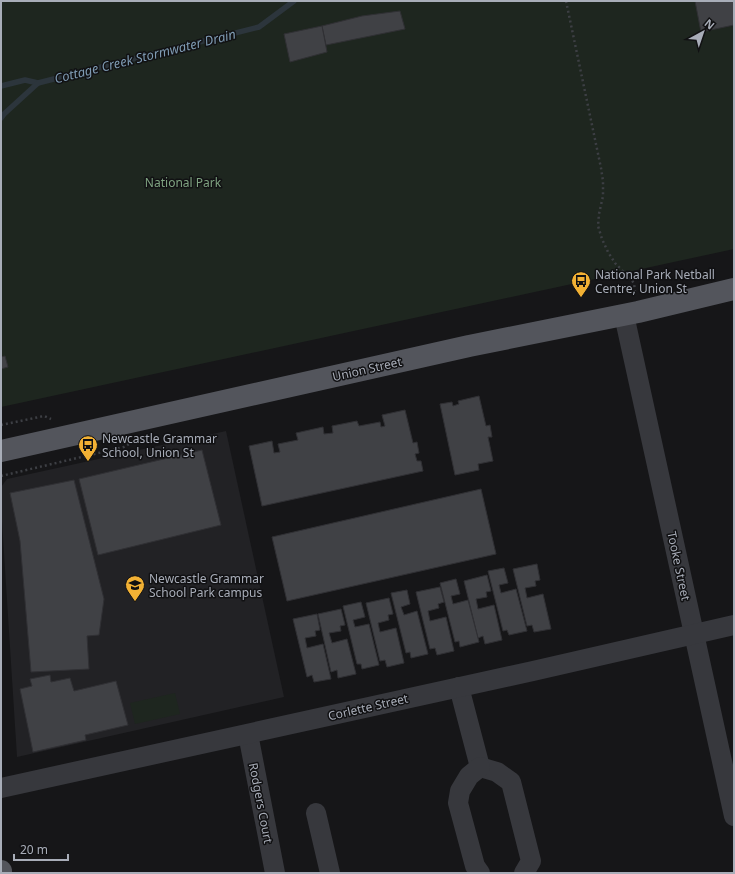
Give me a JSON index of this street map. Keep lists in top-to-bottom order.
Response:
{
  "streets": {
    "main road": ["Union Street"],
    "street": ["Tooke Street", "Corlette Street", "Rodgers Court"]
  },
  "crossings": [
    ["Union Street", "Tooke Street"],
    ["Tooke Street", "Corlette Street"],
    ["Corlette Street", "Rodgers Court"]
  ],
  "water": ["Cottage Creek Stormwater Drain"],
  "parks": ["National Park"],
  "places": {
    "bus stop": ["National Park Netball Centre, Union St", "Newcastle Grammar School, Union St"],
    "school or university": ["Newcastle Grammar School Park campus"]
  },
  "scale_bar": "20 m",
  "north": "top right"
}
